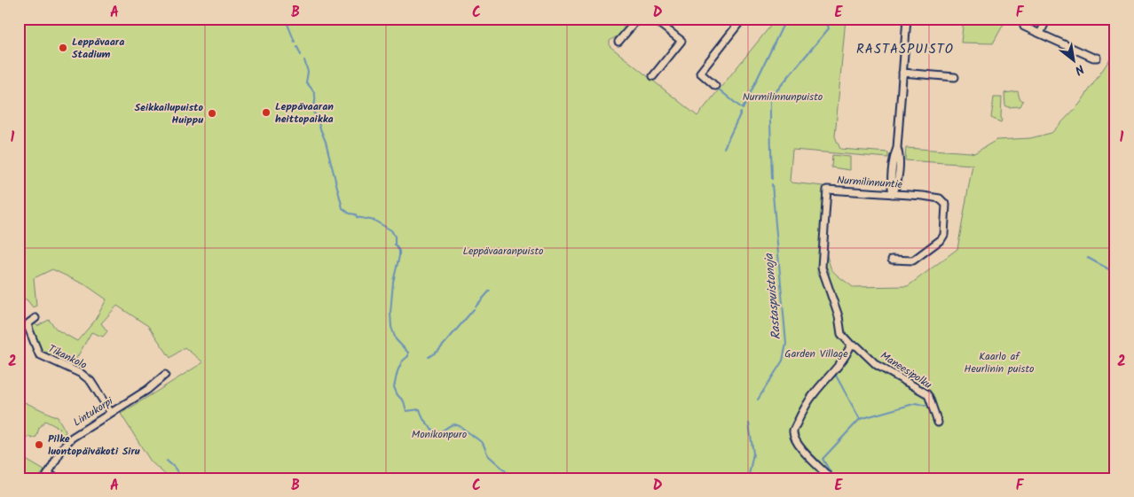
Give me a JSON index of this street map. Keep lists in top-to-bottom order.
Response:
{
  "streets": {
    "street": [
      "Nurmilinnuntie",
      "Tikankolo",
      "Maneesipolku",
      "Lintukorpi"
    ]
  },
  "crossings": [
    ["Nurmilinnuntie", "Maneesipolku"],
    ["Tikankolo", "Lintukorpi"]
  ],
  "districts": ["RASTASPUISTO"],
  "water": ["Rastaspuistonoja"],
  "parks": [
    "Nurmilinnunpuisto",
    "Leppävaaranpuisto",
    "Garden Village",
    "Kaarlo af Heurlinin puisto",
    "Monikonpuro"
  ],
  "places": [
    "Leppävaara Stadium",
    "Leppävaaran heittopaikka",
    "Seikkailupuisto Huippu",
    "Pilke luontopäiväkoti Siru"
  ],
  "north": "bottom right",
  "grid": {
    "columns": [
      "A",
      "B",
      "C",
      "D",
      "E",
      "F"
    ],
    "rows": ["1", "2"]
  }
}
